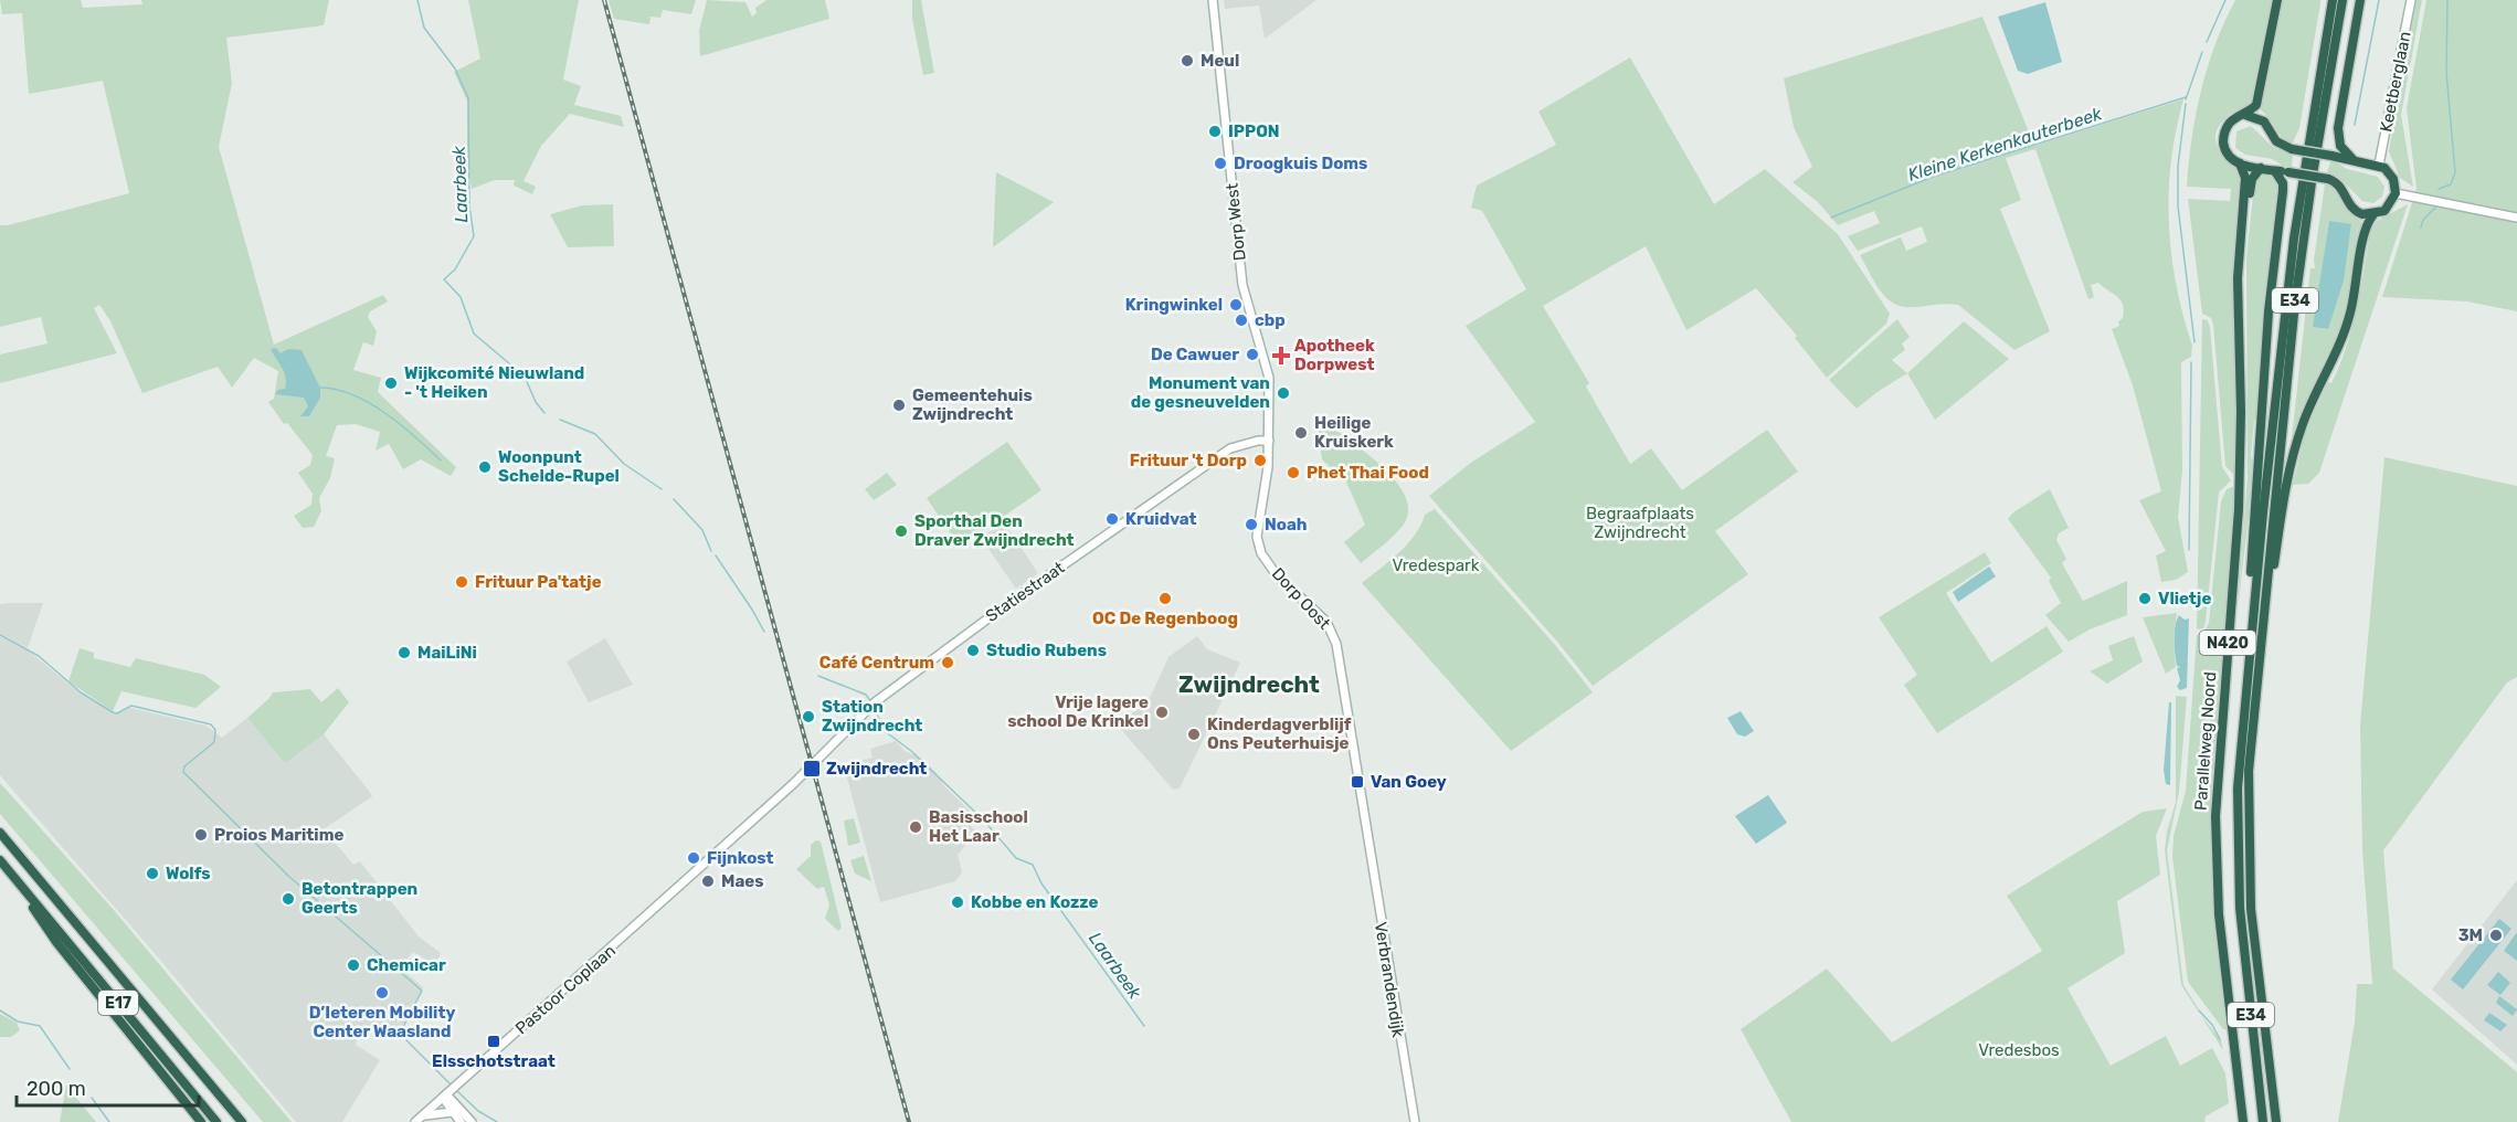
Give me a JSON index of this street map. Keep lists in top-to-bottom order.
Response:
{
  "streets": {
    "highway": [
      "E34",
      "N420",
      "Parallelweg Noord",
      "E17"
    ],
    "main road": [
      "Keetberglaan",
      "Dorp West",
      "Statiestraat",
      "Dorp Oost",
      "Verbrandendijk",
      "Pastoor Coplaan"
    ]
  },
  "crossings": [
    ["Dorp West", "Statiestraat"],
    ["Dorp West", "Dorp Oost"],
    ["Statiestraat", "Dorp Oost"],
    ["Statiestraat", "Pastoor Coplaan"],
    ["Dorp Oost", "Verbrandendijk"],
    ["N420", "Parallelweg Noord"]
  ],
  "districts": ["Zwijndrecht"],
  "water": ["Kleine Kerkenkauterbeek", "Laarbeek"],
  "parks": ["Begraafplaats Zwijndrecht", "Vredespark", "Vredesbos"],
  "places": {
    "other": [
      "Meul",
      "IPPON",
      "Droogkuis Doms",
      "Kringwinkel",
      "cbp",
      "De Cawuer",
      "Wijkcomité Nieuwland - 't Heiken",
      "Monument van de gesneuvelden",
      "Gemeentehuis Zwijndrecht",
      "Heilige Kruiskerk",
      "Frituur 't Dorp",
      "Woonpunt Schelde-Rupel",
      "Phet Thai Food",
      "Kruidvat",
      "Noah",
      "Sporthal Den Draver Zwijndrecht",
      "Frituur Pa'tatje",
      "OC De Regenboog",
      "Vlietje",
      "Studio Rubens",
      "MaiLiNi",
      "Café Centrum",
      "Vrije lagere school De Krinkel",
      "Station Zwijndrecht",
      "Kinderdagverblijf Ons Peuterhuisje",
      "Basisschool Het Laar",
      "Proios Maritime",
      "Fijnkost",
      "Wolfs",
      "Maes",
      "Betontrappen Geerts",
      "Kobbe en Kozze",
      "3M",
      "Chemicar",
      "D’Ieteren Mobility Center Waasland"
    ],
    "health": ["Apotheek Dorpwest"],
    "transit": ["Zwijndrecht", "Van Goey", "Elsschotstraat"]
  },
  "scale_bar": "200 m"
}
